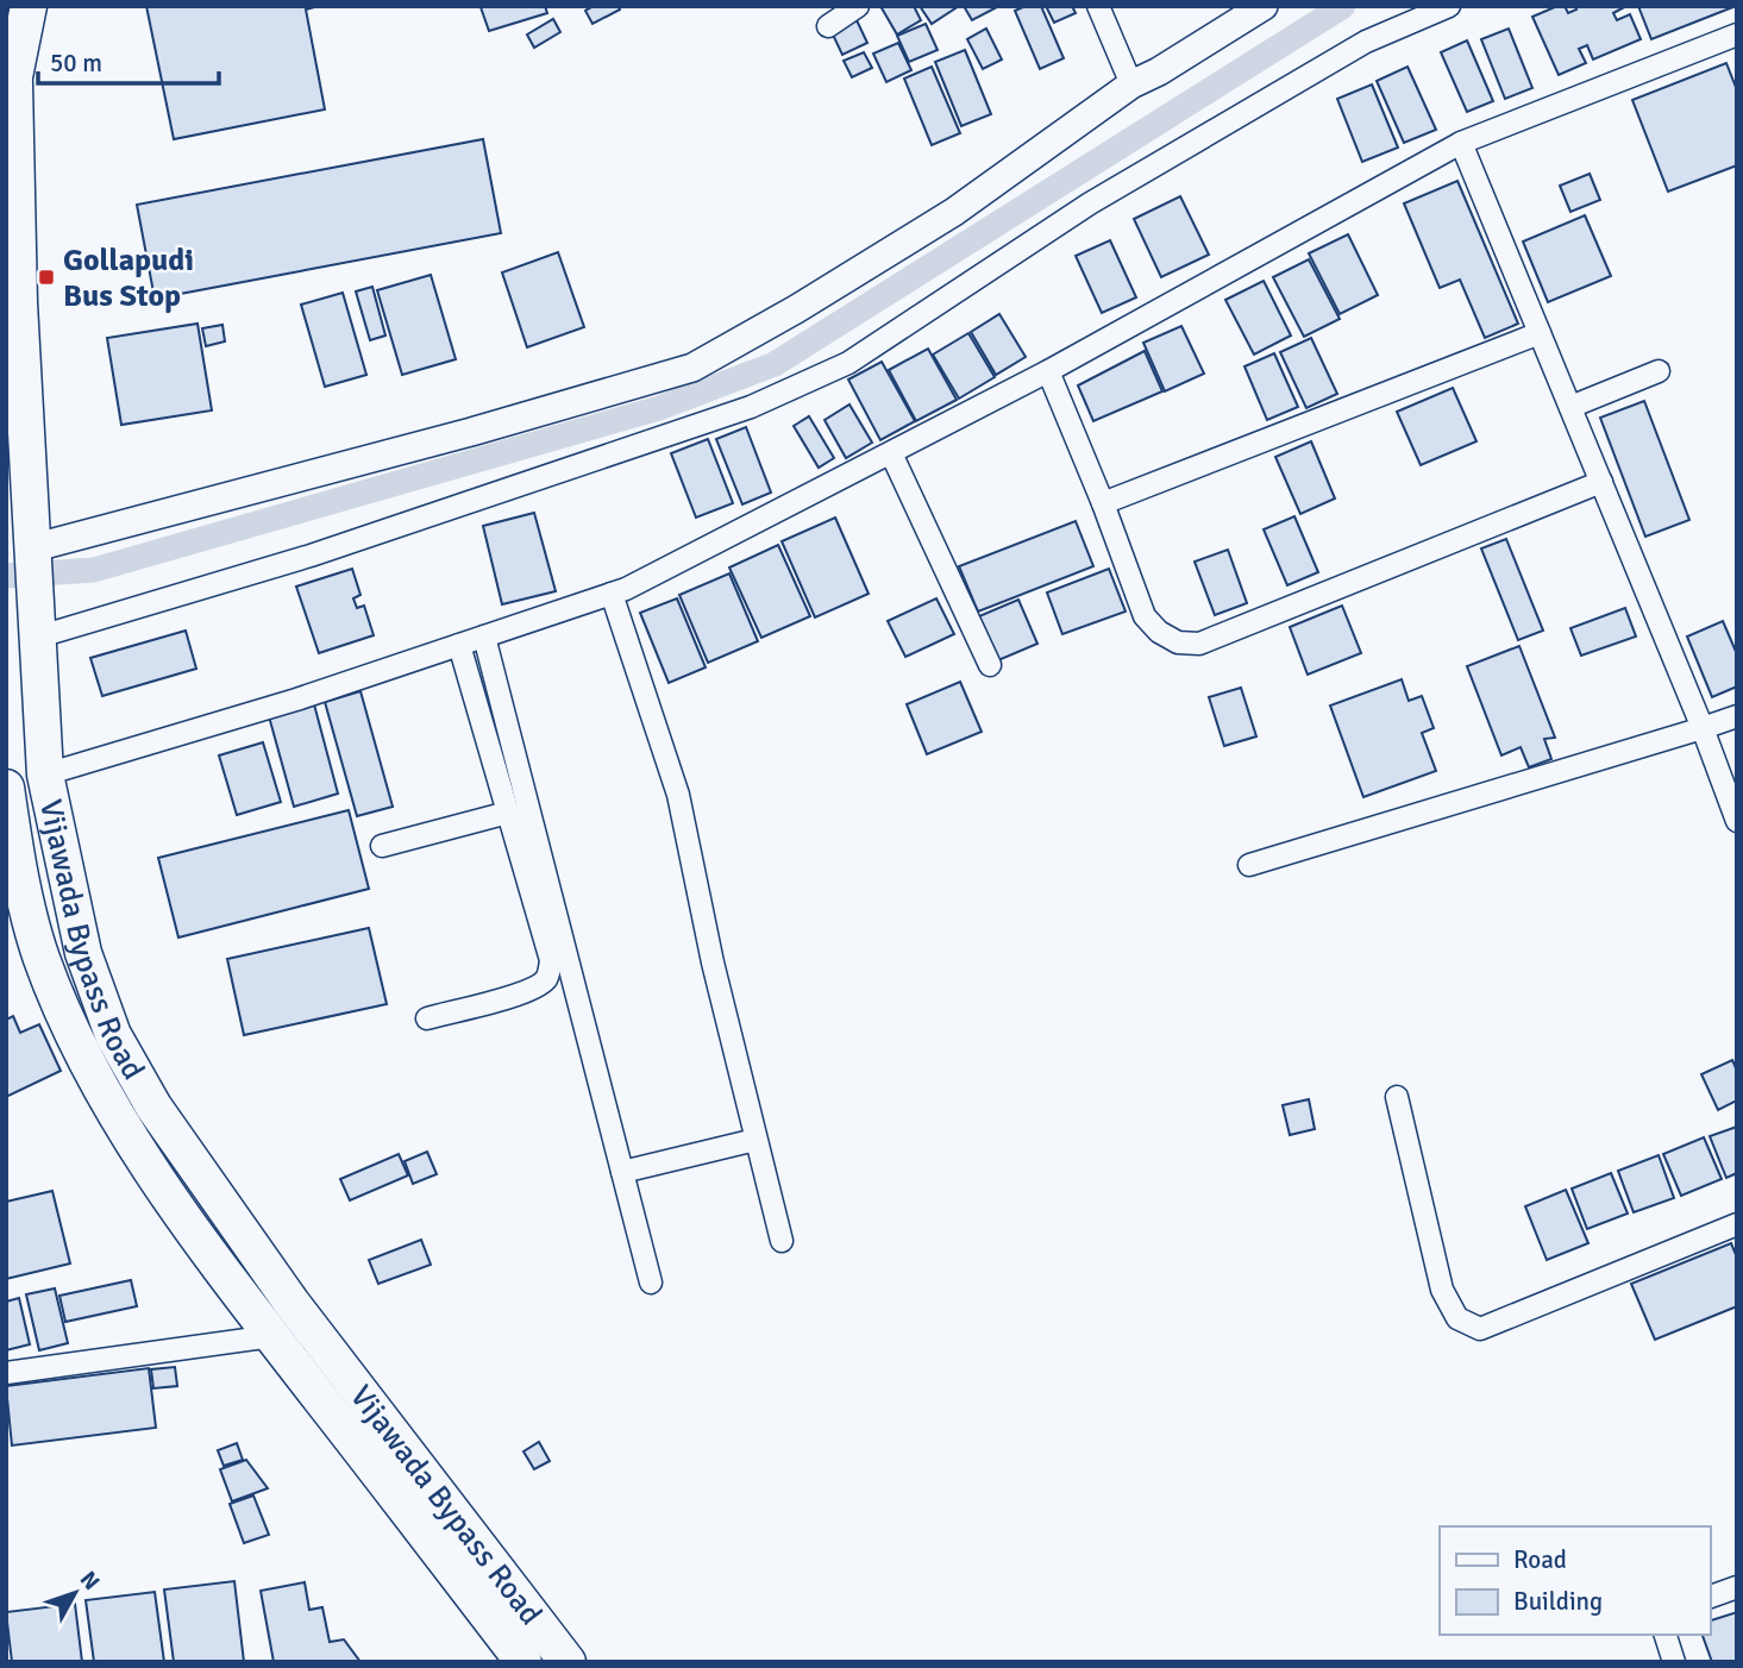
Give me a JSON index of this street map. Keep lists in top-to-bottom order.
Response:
{
  "streets": {
    "main road": ["Vijawada Bypass Road"]
  },
  "places": {
    "transit": ["Gollapudi Bus Stop"]
  },
  "legend": ["Road", "Building"],
  "scale_bar": "50 m",
  "north": "top right"
}
